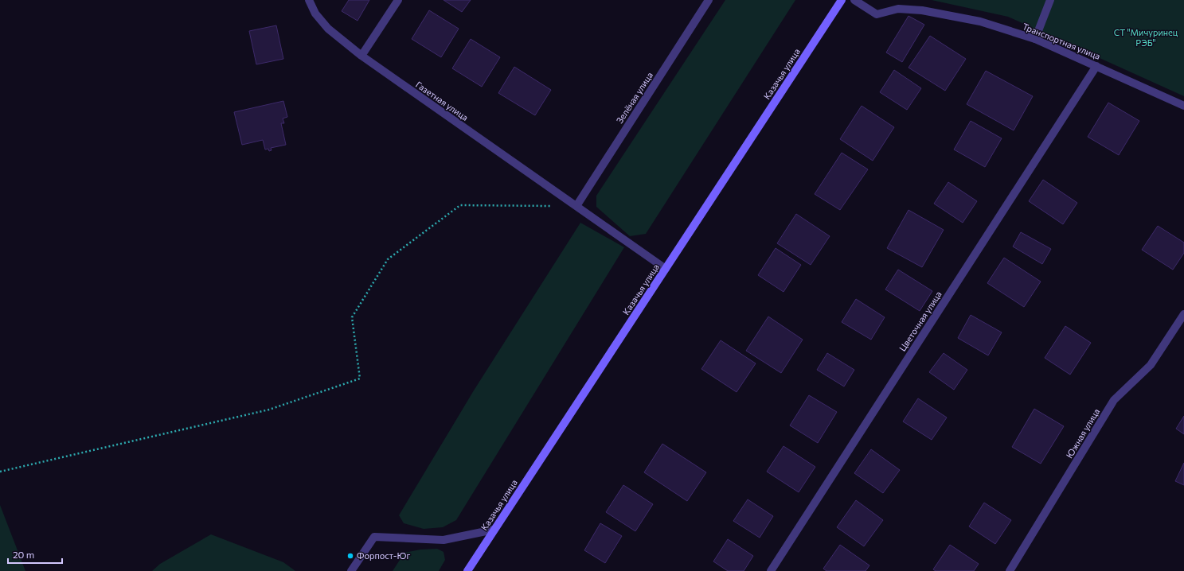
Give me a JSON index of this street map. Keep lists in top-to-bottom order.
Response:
{
  "streets": {
    "main road": ["Казачья улица"],
    "street": [
      "Транспортная улица",
      "Зелёная улица",
      "Газетная улица",
      "Цветочная улица",
      "Южная улица"
    ]
  },
  "crossings": [
    ["Транспортная улица", "Цветочная улица"],
    ["Казачья улица", "Газетная улица"],
    ["Зелёная улица", "Газетная улица"]
  ],
  "parks": ["СТ \"Мичуринец РЭБ\""],
  "places": ["Форпост-Юг"],
  "scale_bar": "20 m"
}
